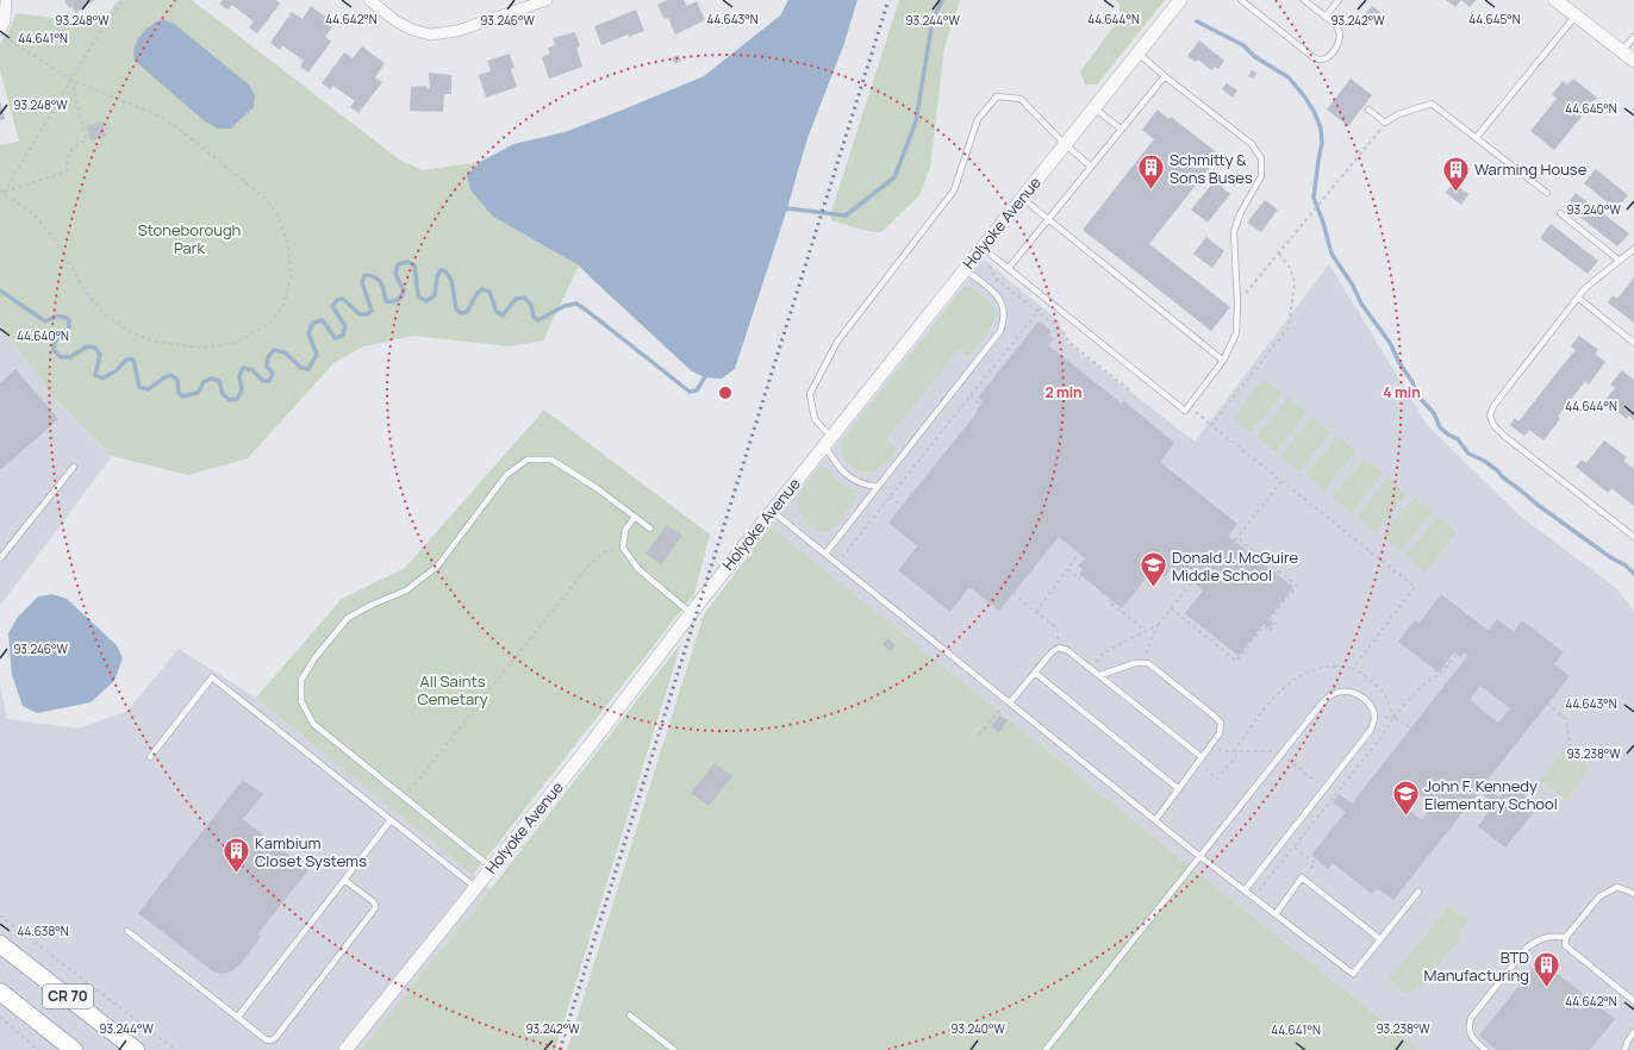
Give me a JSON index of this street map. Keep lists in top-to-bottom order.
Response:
{
  "streets": {
    "main road": ["CR 70"],
    "street": ["Holyoke Avenue"]
  },
  "parks": ["Stoneborough Park", "All Saints Cemetary"],
  "places": {
    "building": [
      "Schmitty & Sons Buses",
      "Warming House",
      "Kambium Closet Systems",
      "BTD Manufacturing"
    ],
    "school or university": ["Donald J. McGuire Middle School", "John F. Kennedy Elementary School"]
  },
  "coordinates": [
    "44.642°N",
    "44.643°N",
    "44.644°N",
    "44.645°N",
    "93.248°W",
    "93.244°W",
    "93.242°W",
    "93.246°W",
    "44.641°N",
    "93.240°W",
    "44.640°N",
    "93.238°W",
    "44.638°N"
  ],
  "rings": ["2 min", "4 min"]
}
